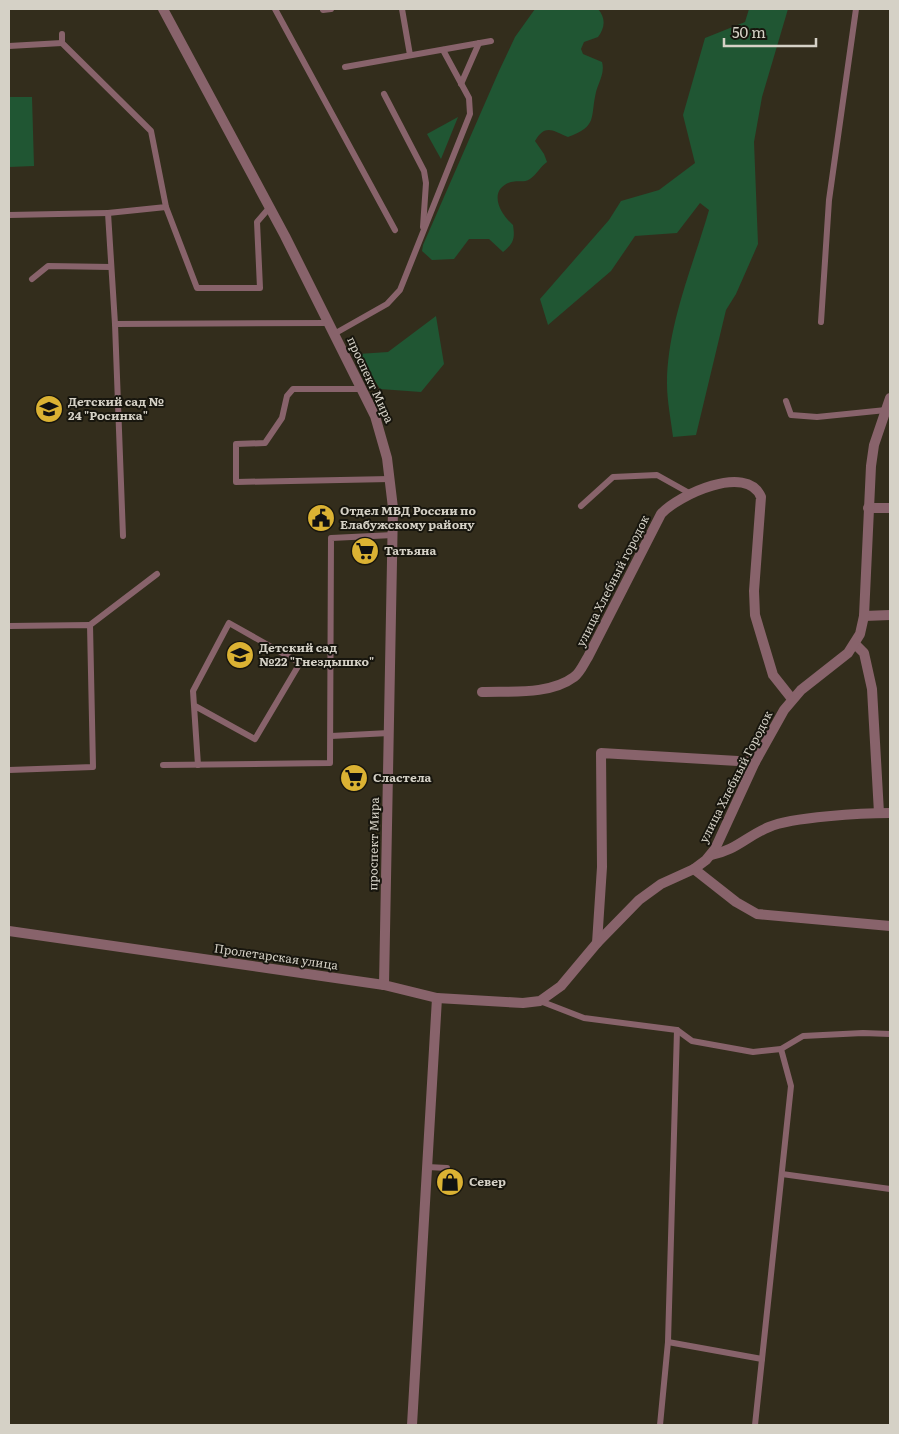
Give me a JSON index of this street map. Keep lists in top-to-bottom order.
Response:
{
  "streets": {
    "street": [
      "проспект Мира",
      "улица Хлебный городок",
      "улица Хлебный Городок",
      "Пролетарская улица"
    ]
  },
  "crossings": [
    ["проспект Мира", "Пролетарская улица"],
    ["улица Хлебный городок", "улица Хлебный Городок"],
    ["улица Хлебный Городок", "Пролетарская улица"]
  ],
  "places": {
    "school or university": ["Детский сад № 24 \"Росинка\"", "Детский сад №22 \"Гнездышко\""],
    "public building": ["Отдел МВД России по Елабужскому району"],
    "supermarket": ["Татьяна", "Сластела"],
    "shop": ["Север"]
  },
  "scale_bar": "50 m"
}
